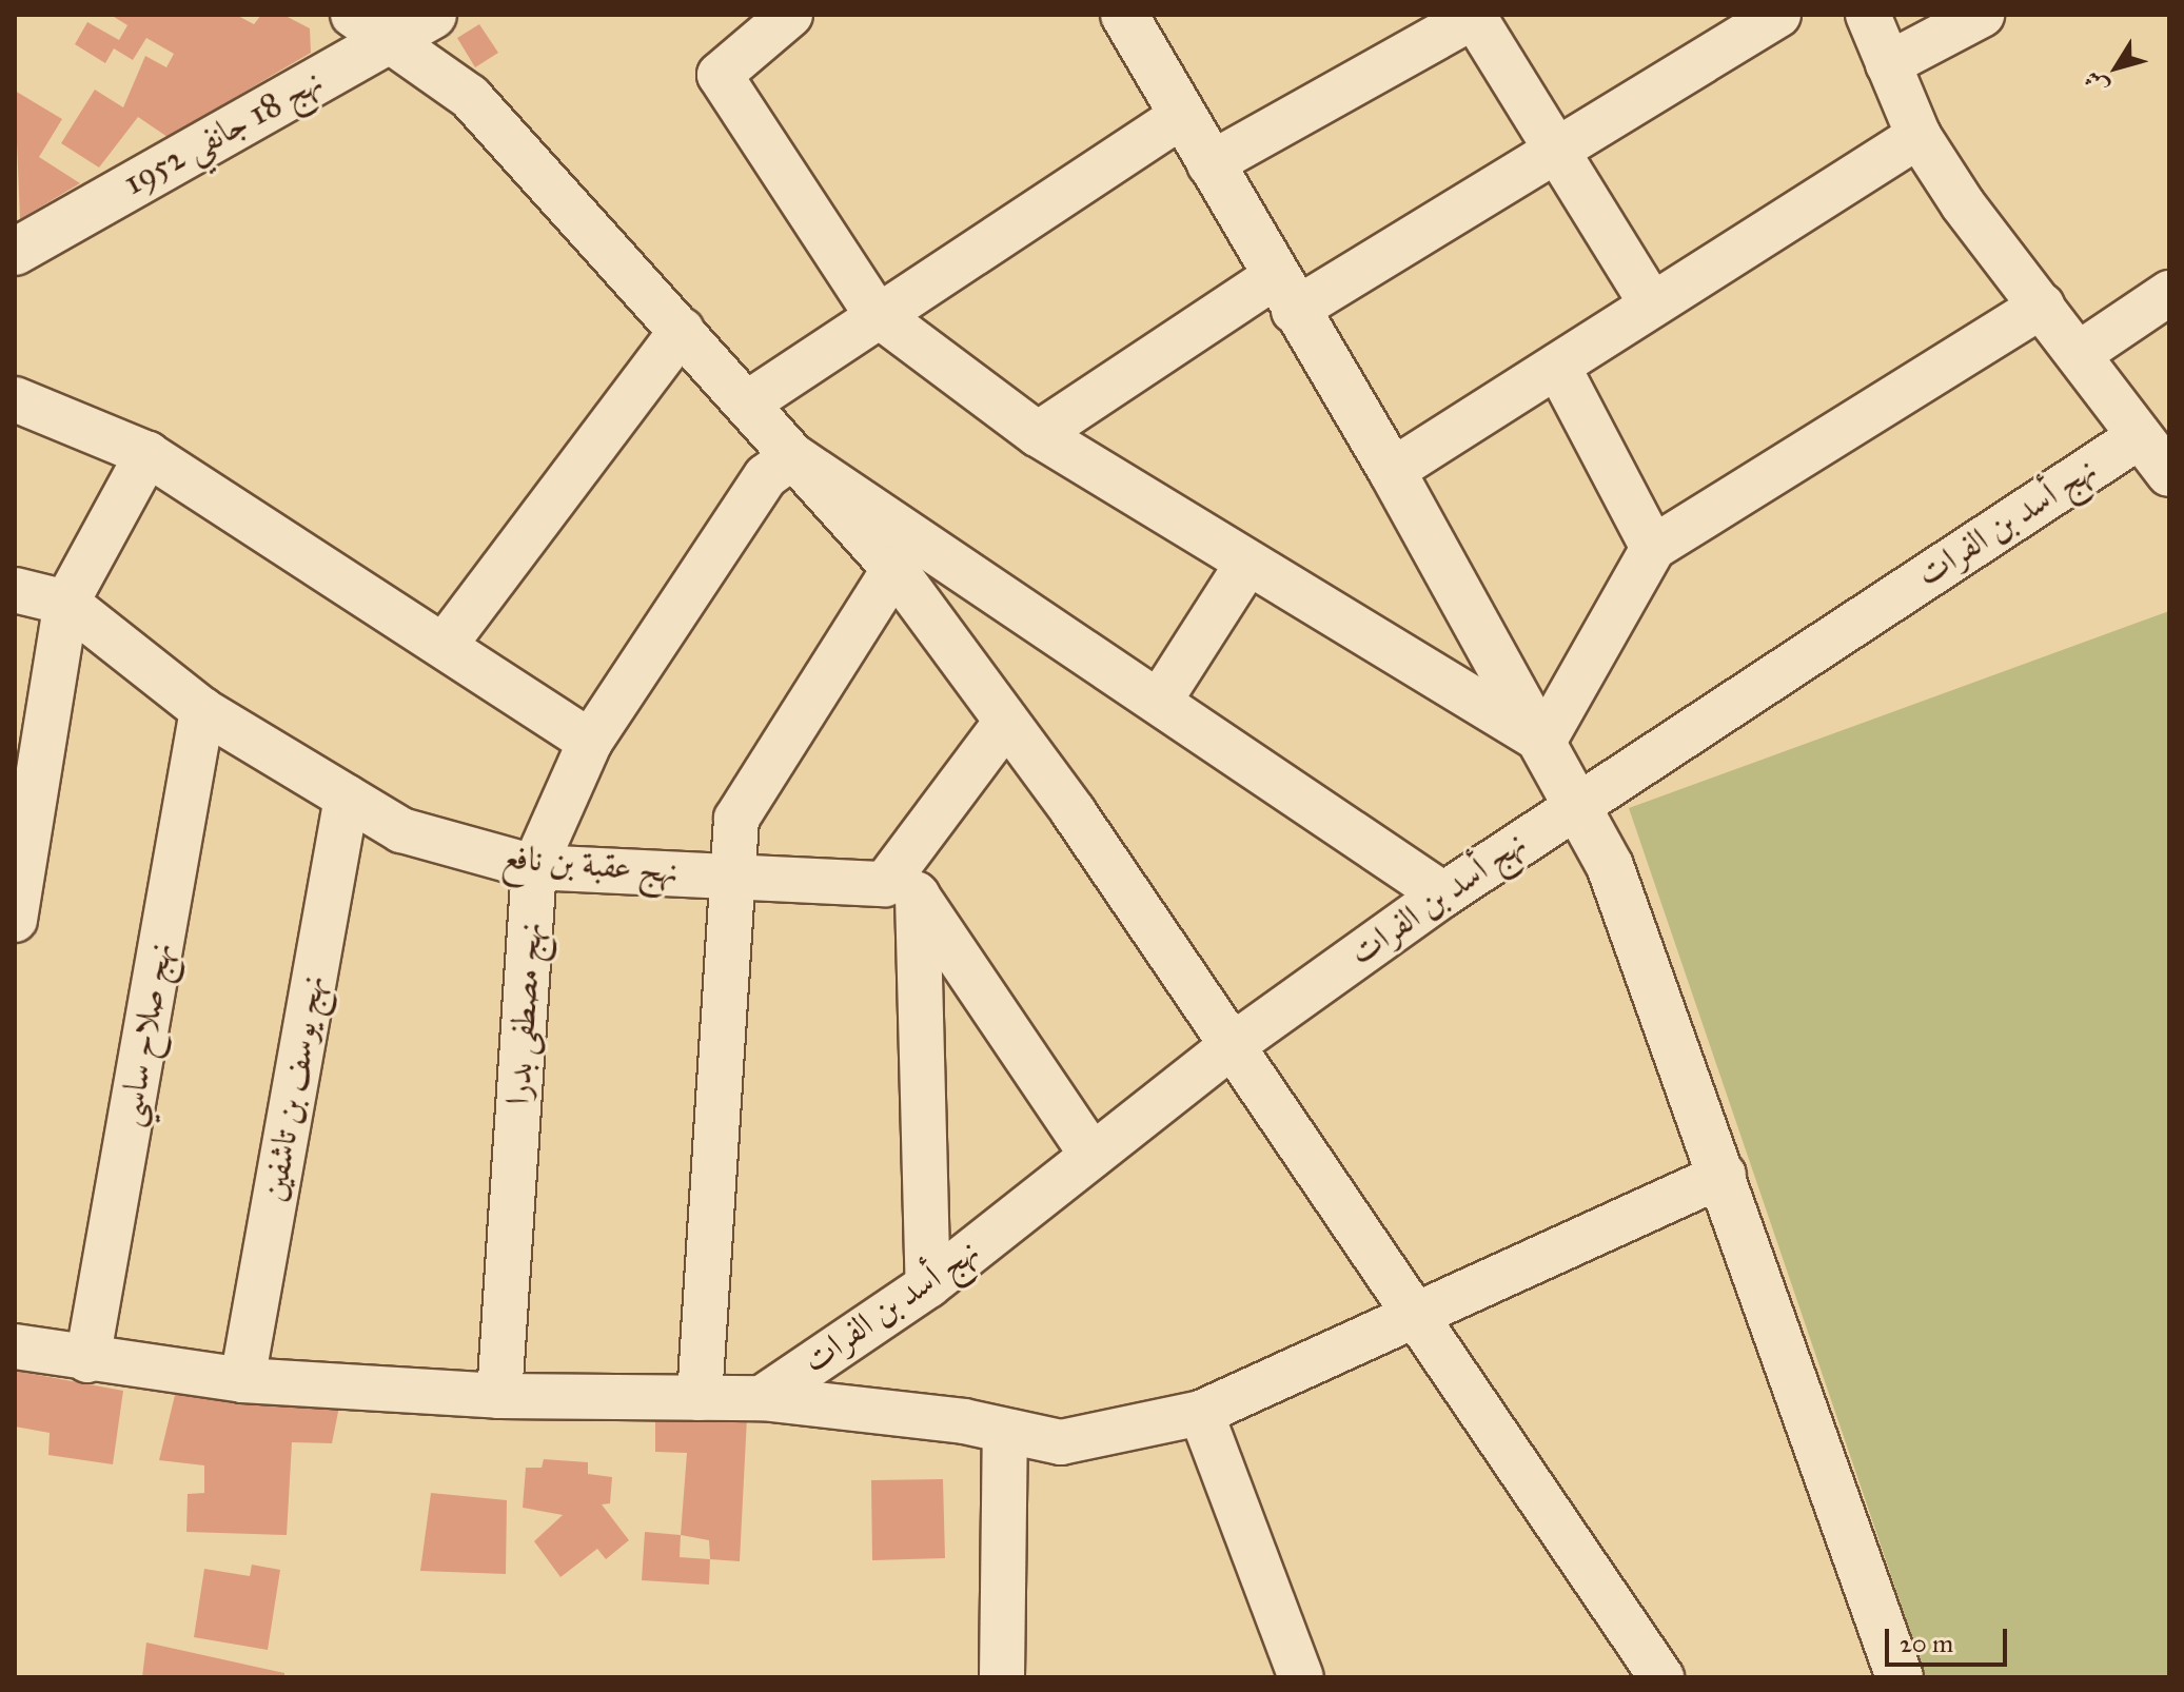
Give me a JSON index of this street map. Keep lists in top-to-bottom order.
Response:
{
  "streets": {
    "street": [
      "نهج 18 جانفي 1952",
      "نهج أسد بن الفرات",
      "نهج عقبة بن نافع",
      "نهج مصطفى بدرا",
      "نهج صلاح ساسي",
      "نهج يوسف بن تاشفين"
    ]
  },
  "crossings": [
    ["نهج عقبة بن نافع", "نهج مصطفى بدرا"],
    ["نهج عقبة بن نافع", "نهج صلاح ساسي"],
    ["نهج عقبة بن نافع", "نهج يوسف بن تاشفين"]
  ],
  "scale_bar": "20 m",
  "north": "bottom left"
}
